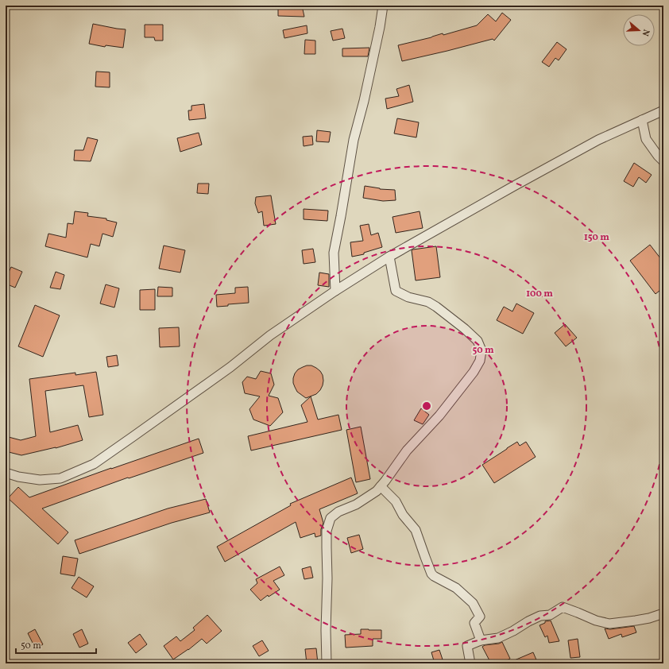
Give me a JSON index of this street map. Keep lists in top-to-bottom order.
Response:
{
  "scale_bar": "50 m",
  "north": "right",
  "rings": ["150 m", "100 m", "50 m"]
}
